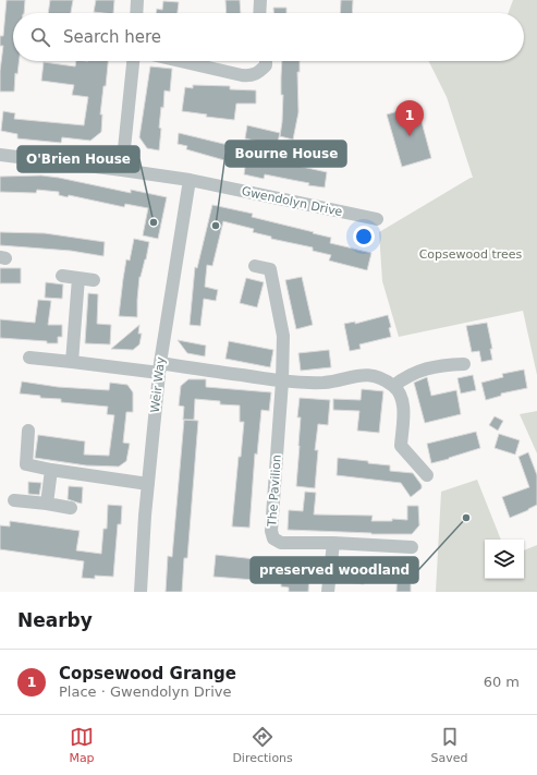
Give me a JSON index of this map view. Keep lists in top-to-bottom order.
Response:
{
  "streets": {
    "street": ["Gwendolyn Drive", "Weir Way", "The Pavilion"]
  },
  "crossings": [
    ["Gwendolyn Drive", "Weir Way"]
  ],
  "parks": ["Copsewood trees"],
  "places": ["O'Brien House", "Bourne House", "preserved woodland"],
  "page": {
    "search": "Search here",
    "pins": "1",
    "heading": "Nearby",
    "list": [
      {
        "mark": "1",
        "name": "Copsewood Grange",
        "note": "Place · Gwendolyn Drive",
        "value": "60 m"
      }
    ],
    "nav": ["Map", "Directions", "Saved"]
  }
}
